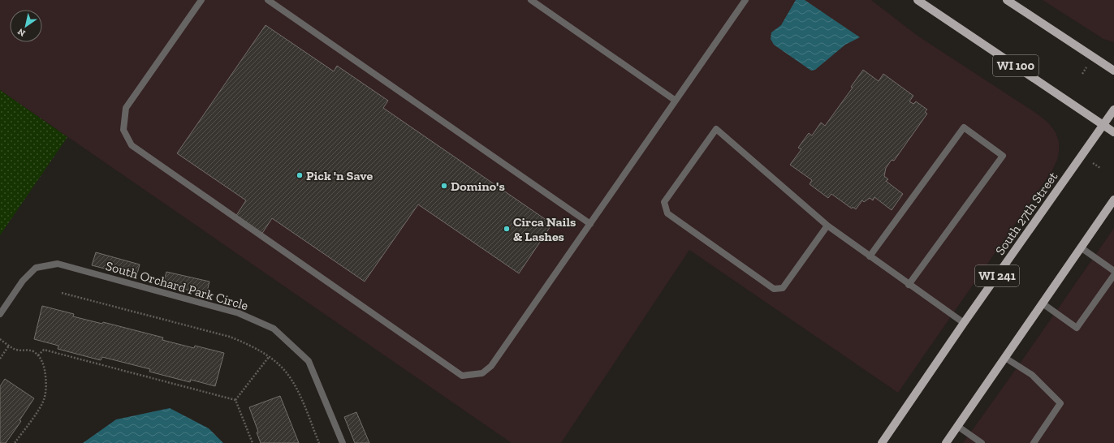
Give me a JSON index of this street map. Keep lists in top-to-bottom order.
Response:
{
  "streets": {
    "main road": ["WI 100", "South 27th Street", "WI 241"],
    "lane": ["South Orchard Park Circle"]
  },
  "crossings": [
    ["WI 100", "South 27th Street"]
  ],
  "places": ["Pick 'n Save", "Domino's", "Circa Nails & Lashes"],
  "north": "bottom left"
}
